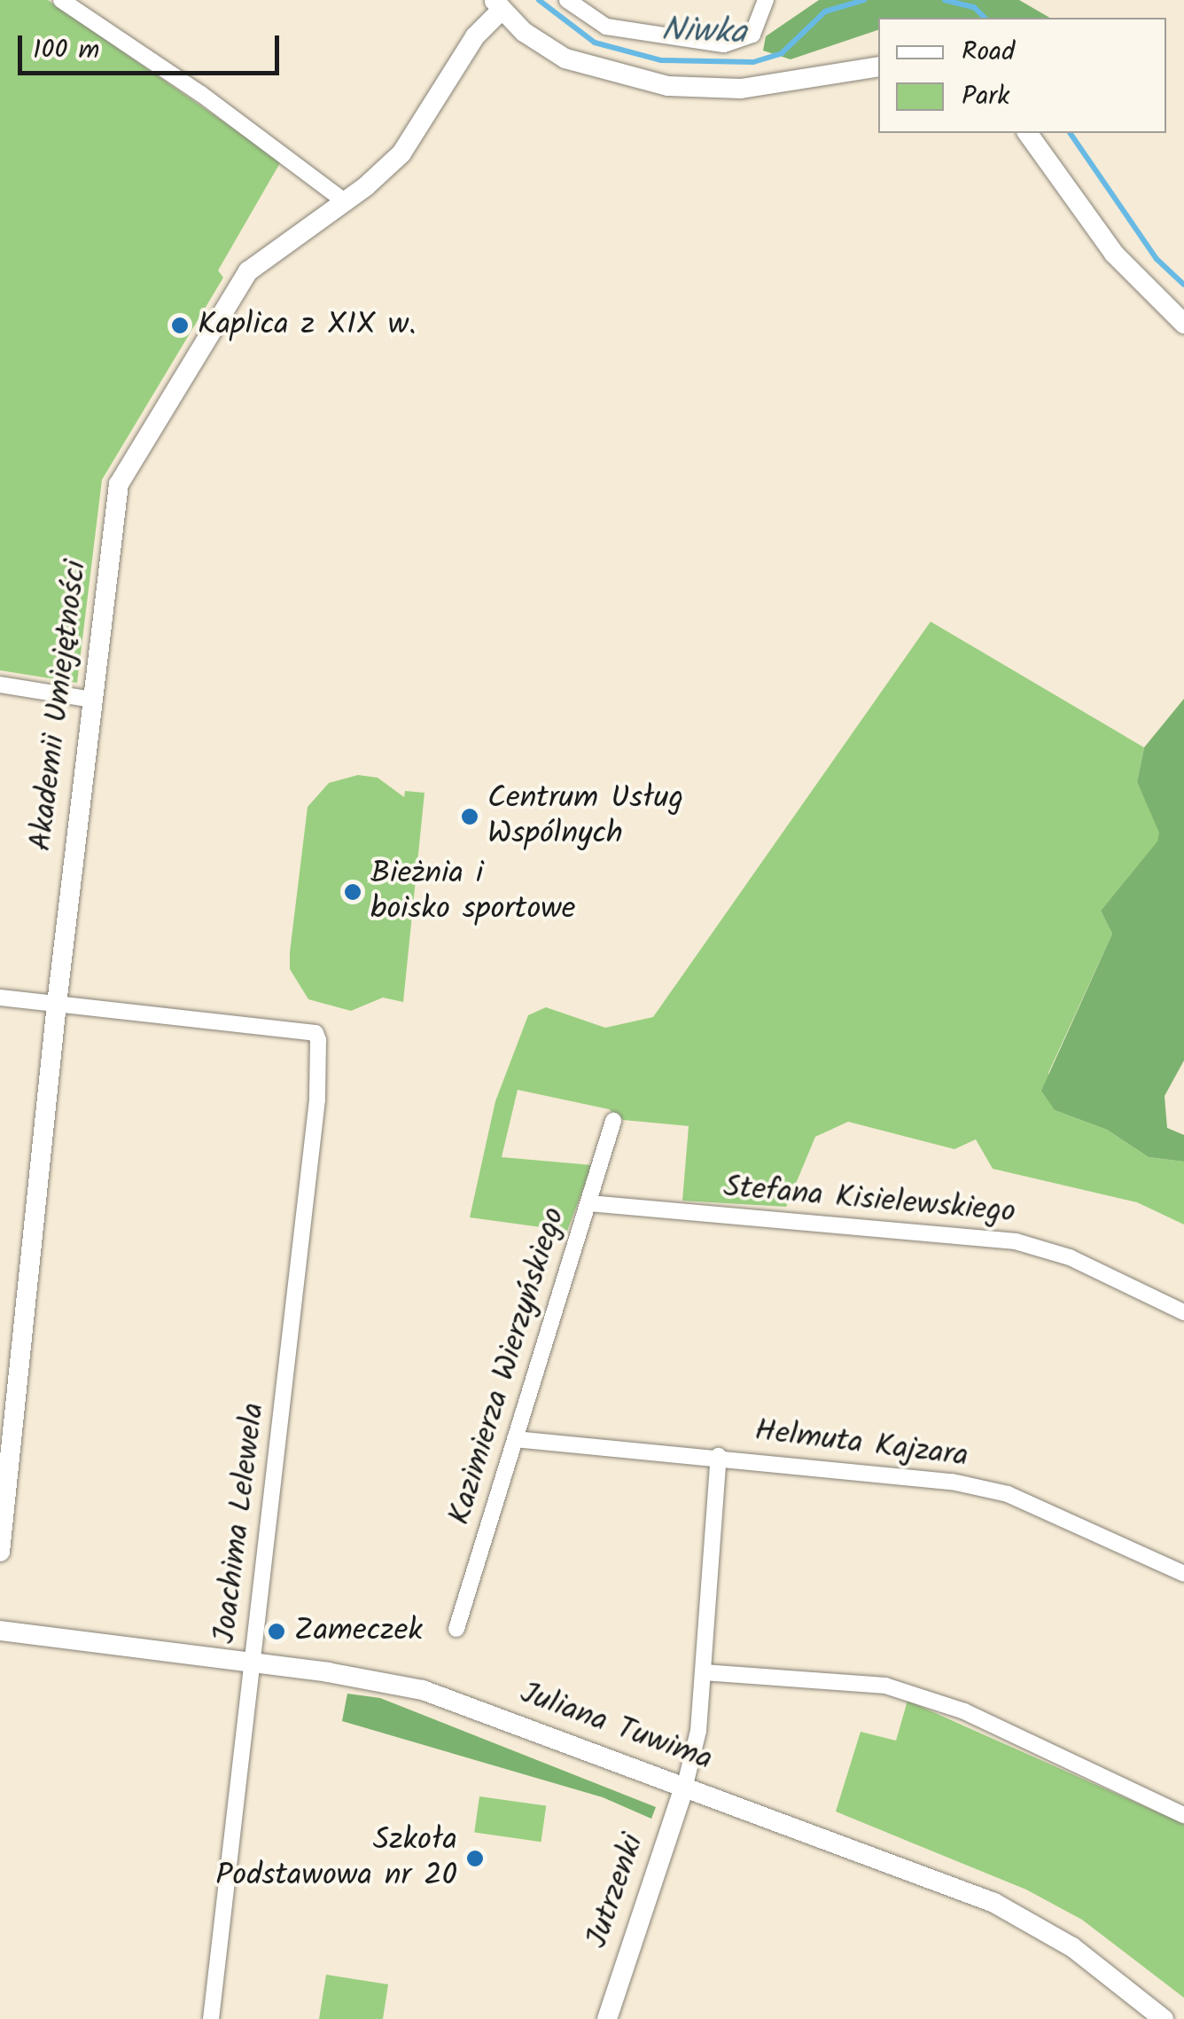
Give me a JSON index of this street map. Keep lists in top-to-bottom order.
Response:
{
  "streets": {
    "street": [
      "Akademii Umiejętności",
      "Stefana Kisielewskiego",
      "Kazimierza Wierzyńskiego",
      "Helmuta Kajzara",
      "Joachima Lelewela",
      "Juliana Tuwima",
      "Jutrzenki"
    ]
  },
  "crossings": [
    ["Akademii Umiejętności", "Joachima Lelewela"],
    ["Stefana Kisielewskiego", "Kazimierza Wierzyńskiego"],
    ["Kazimierza Wierzyńskiego", "Helmuta Kajzara"],
    ["Joachima Lelewela", "Juliana Tuwima"],
    ["Juliana Tuwima", "Jutrzenki"]
  ],
  "water": ["Niwka"],
  "places": [
    "Kaplica z XIX w.",
    "Centrum Usług Wspólnych",
    "Bieżnia i boisko sportowe",
    "Zameczek",
    "Szkoła Podstawowa nr 20"
  ],
  "legend": ["Road", "Park"],
  "scale_bar": "100 m"
}
